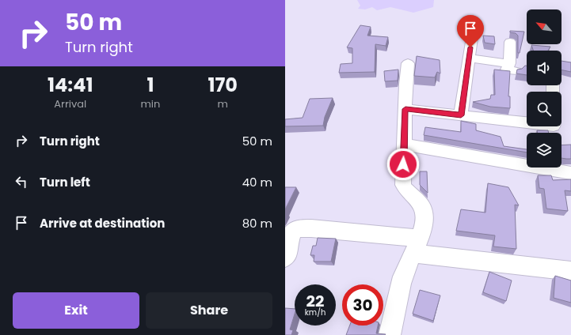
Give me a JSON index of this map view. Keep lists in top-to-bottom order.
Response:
{
  "north": "top left",
  "page": {
    "turn": ["50 m", "Turn right"],
    "eta": [
      "14:41",
      "Arrival",
      "1",
      "min",
      "170",
      "m"
    ],
    "list": [
      {
        "name": "Turn right",
        "value": "50 m"
      },
      {
        "name": "Turn left",
        "value": "40 m"
      },
      {
        "name": "Arrive at destination",
        "value": "80 m"
      }
    ],
    "speed": "22 km/h",
    "limit": "30",
    "buttons": ["Exit", "Share"]
  }
}
